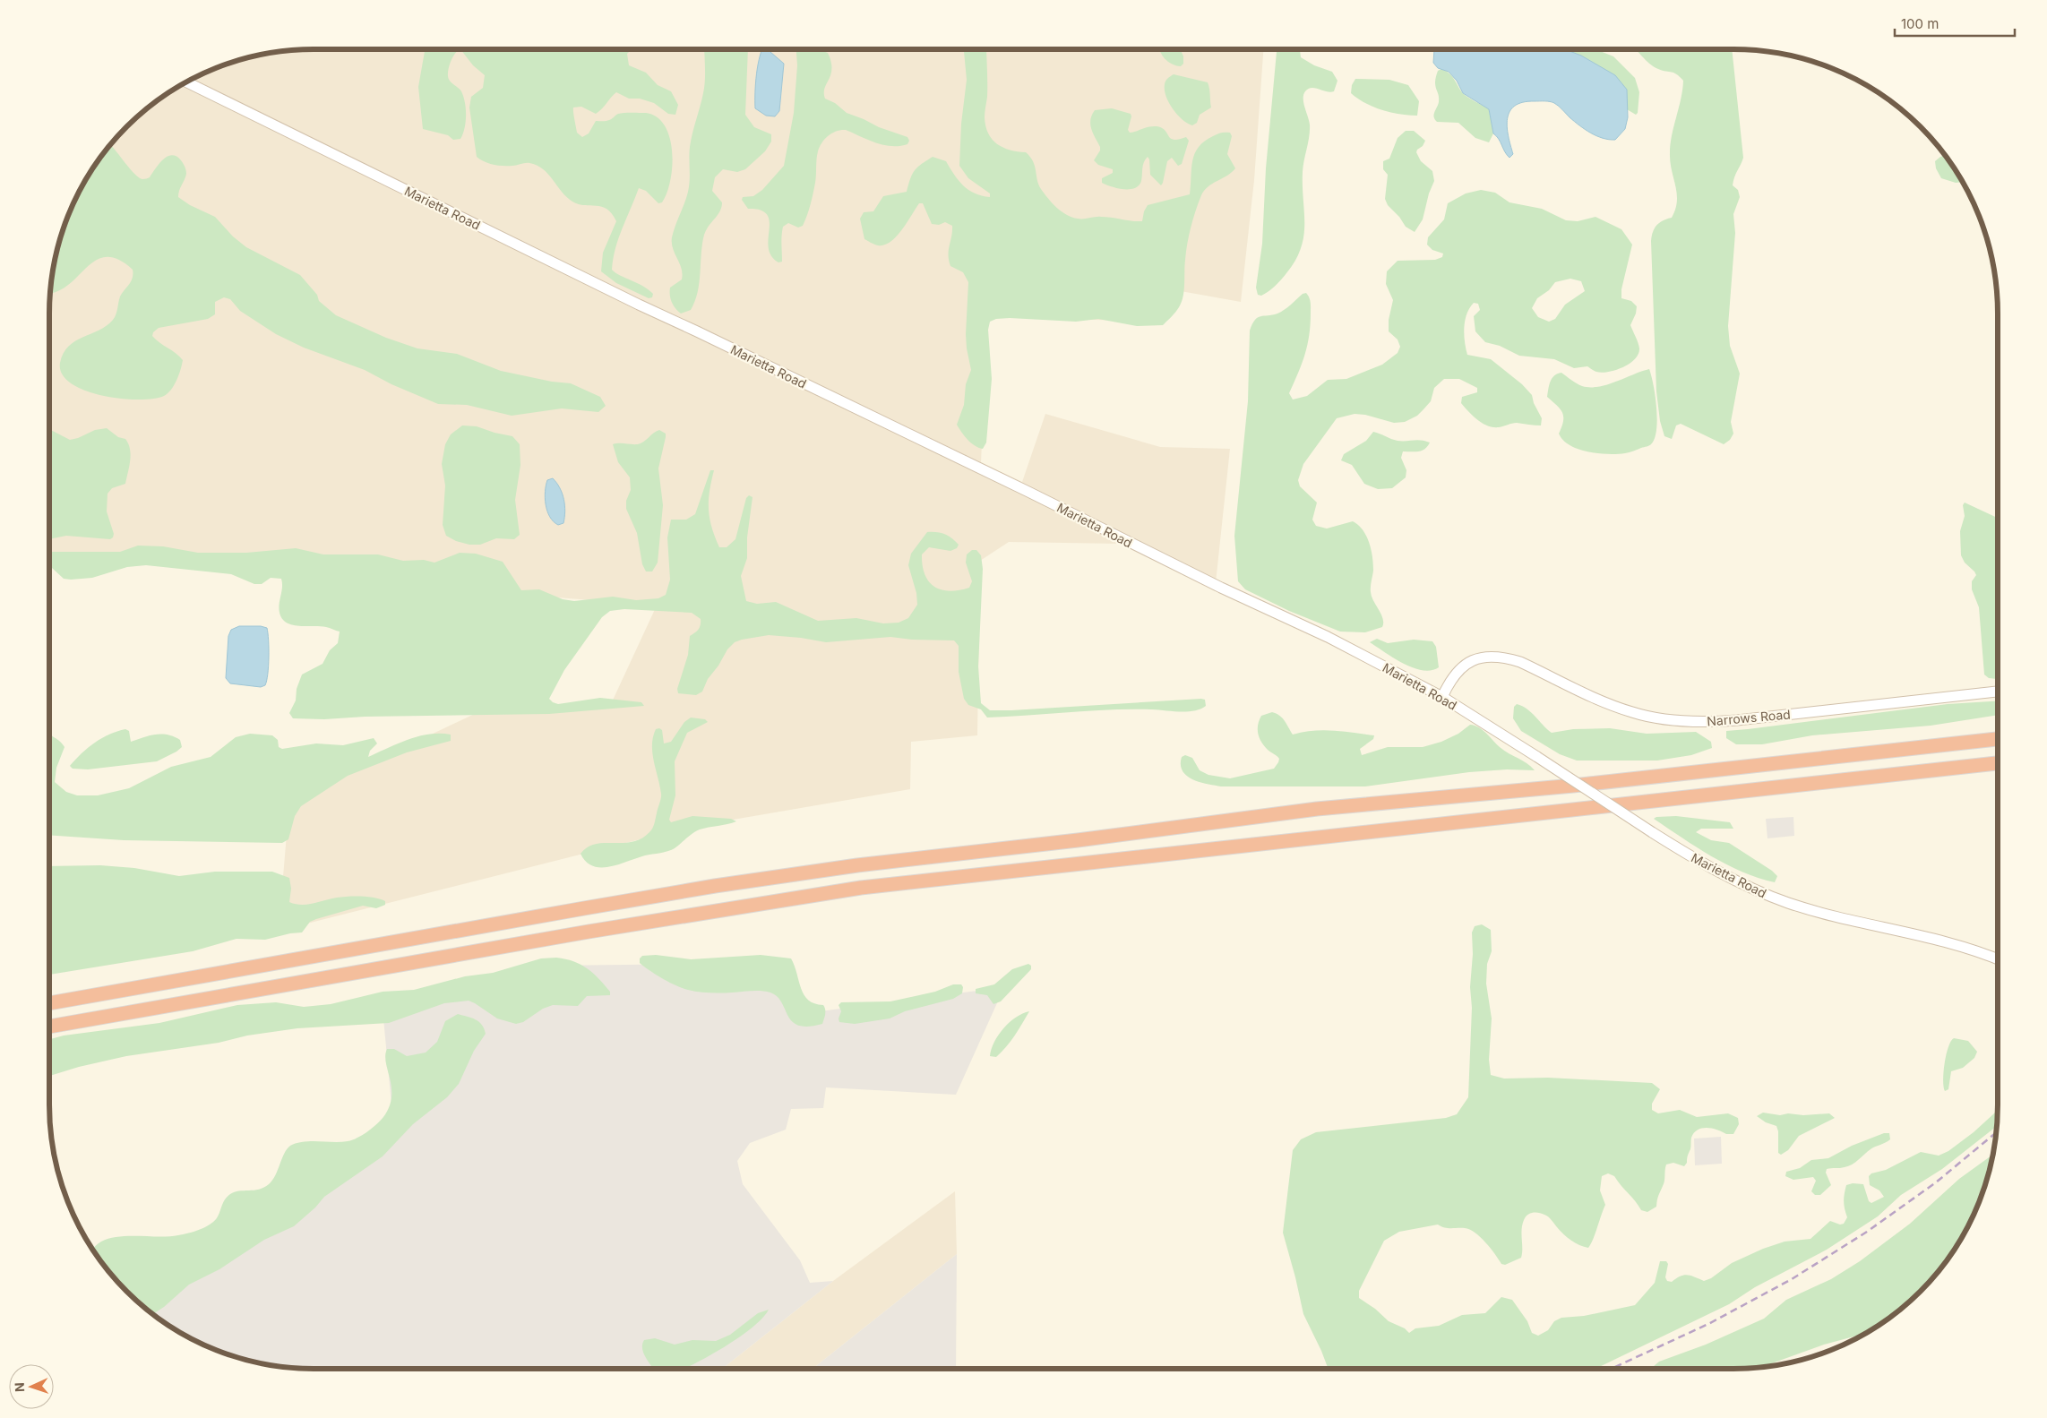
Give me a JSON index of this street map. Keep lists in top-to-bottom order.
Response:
{
  "streets": {
    "street": ["Marietta Road", "Narrows Road"]
  },
  "crossings": [
    ["Marietta Road", "Narrows Road"]
  ],
  "scale_bar": "100 m",
  "north": "left"
}
